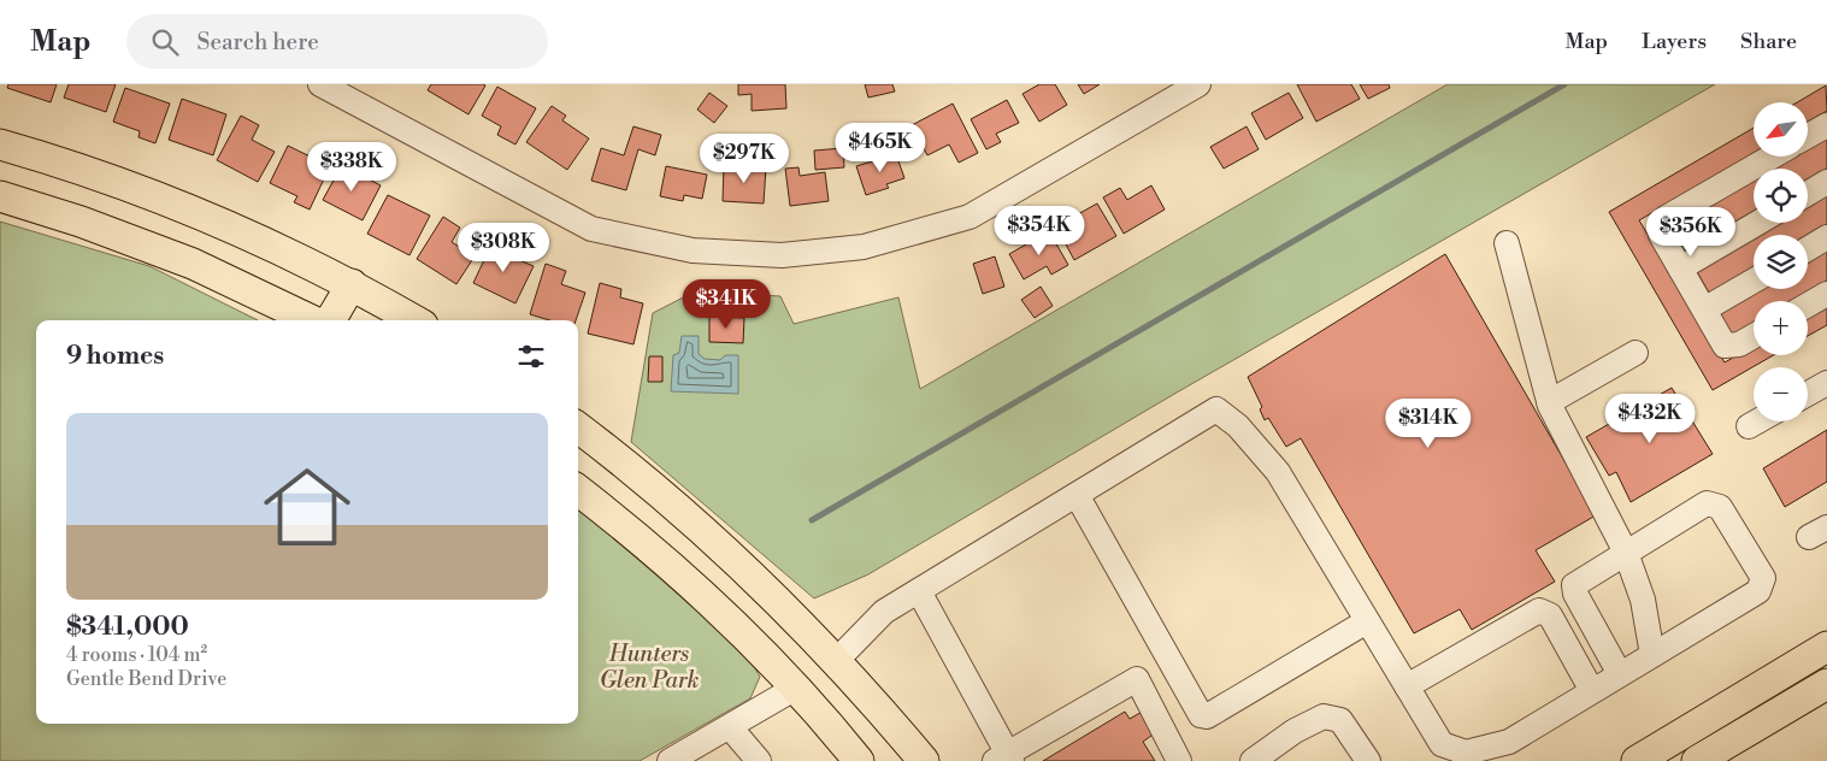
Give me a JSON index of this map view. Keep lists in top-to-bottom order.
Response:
{
  "parks": ["Hunters Glen Park"],
  "north": "bottom left",
  "page": {
    "header": "Map",
    "search": "Search here",
    "nav": ["Map", "Layers", "Share"],
    "map_buttons": ["+", "−"],
    "price": [
      "$465K",
      "$297K",
      "$338K",
      "$354K",
      "$356K",
      "$308K",
      "$341K",
      "$432K",
      "$314K"
    ],
    "heading": "9 homes",
    "list": [
      {
        "name": "$341,000",
        "note": "4 rooms · 104 m² · Gentle Bend Drive"
      }
    ]
  }
}
